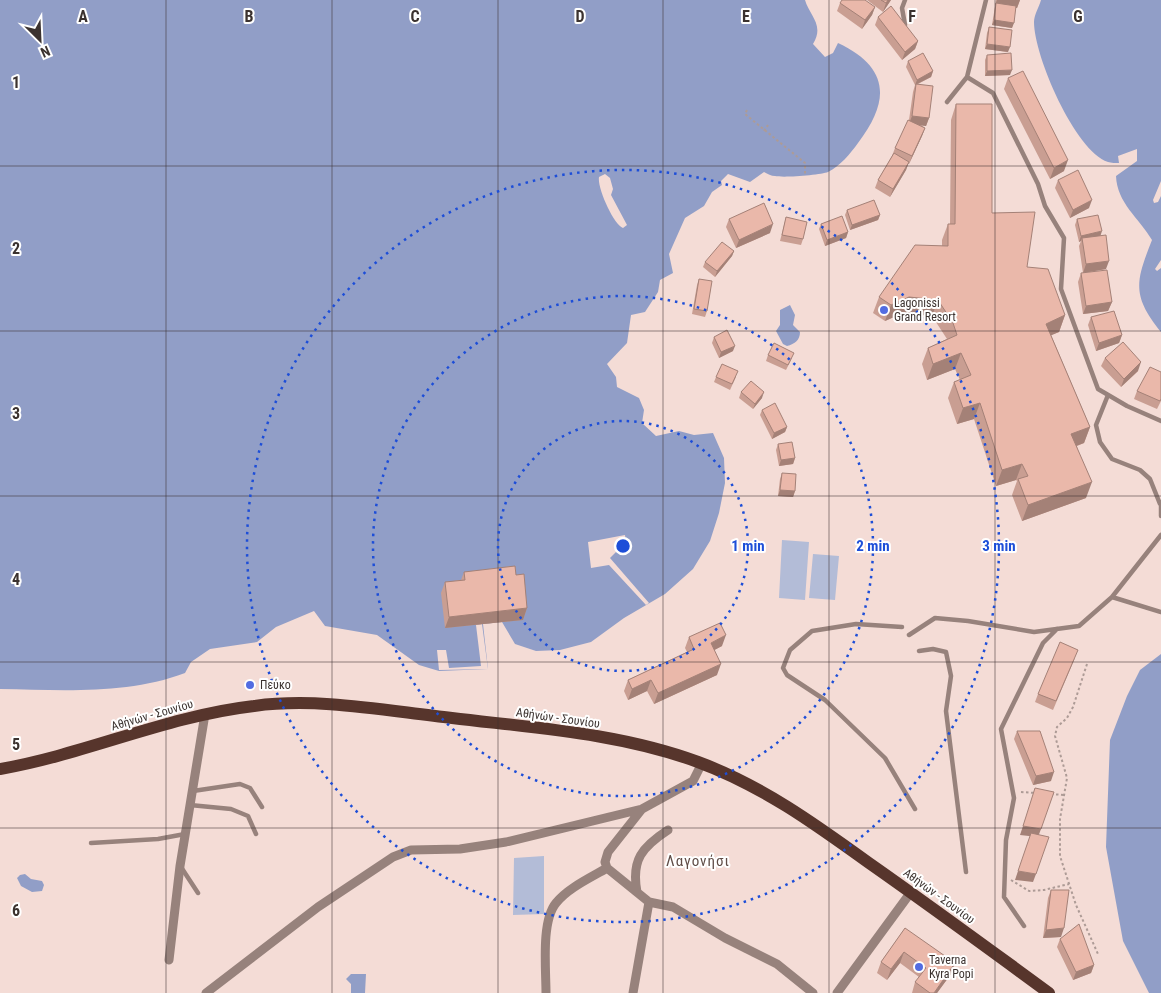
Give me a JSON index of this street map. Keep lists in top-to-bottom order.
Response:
{
  "streets": {
    "main road": ["Αθήνών - Σουνίου"]
  },
  "districts": ["Λαγονήσι"],
  "places": ["Lagonissi Grand Resort", "Πεύκο", "Taverna Kyra Popi"],
  "north": "bottom right",
  "grid": {
    "columns": [
      "A",
      "B",
      "C",
      "D",
      "E",
      "F",
      "G"
    ],
    "rows": [
      "1",
      "2",
      "3",
      "4",
      "5",
      "6"
    ]
  },
  "rings": ["1 min", "2 min", "3 min"]
}
